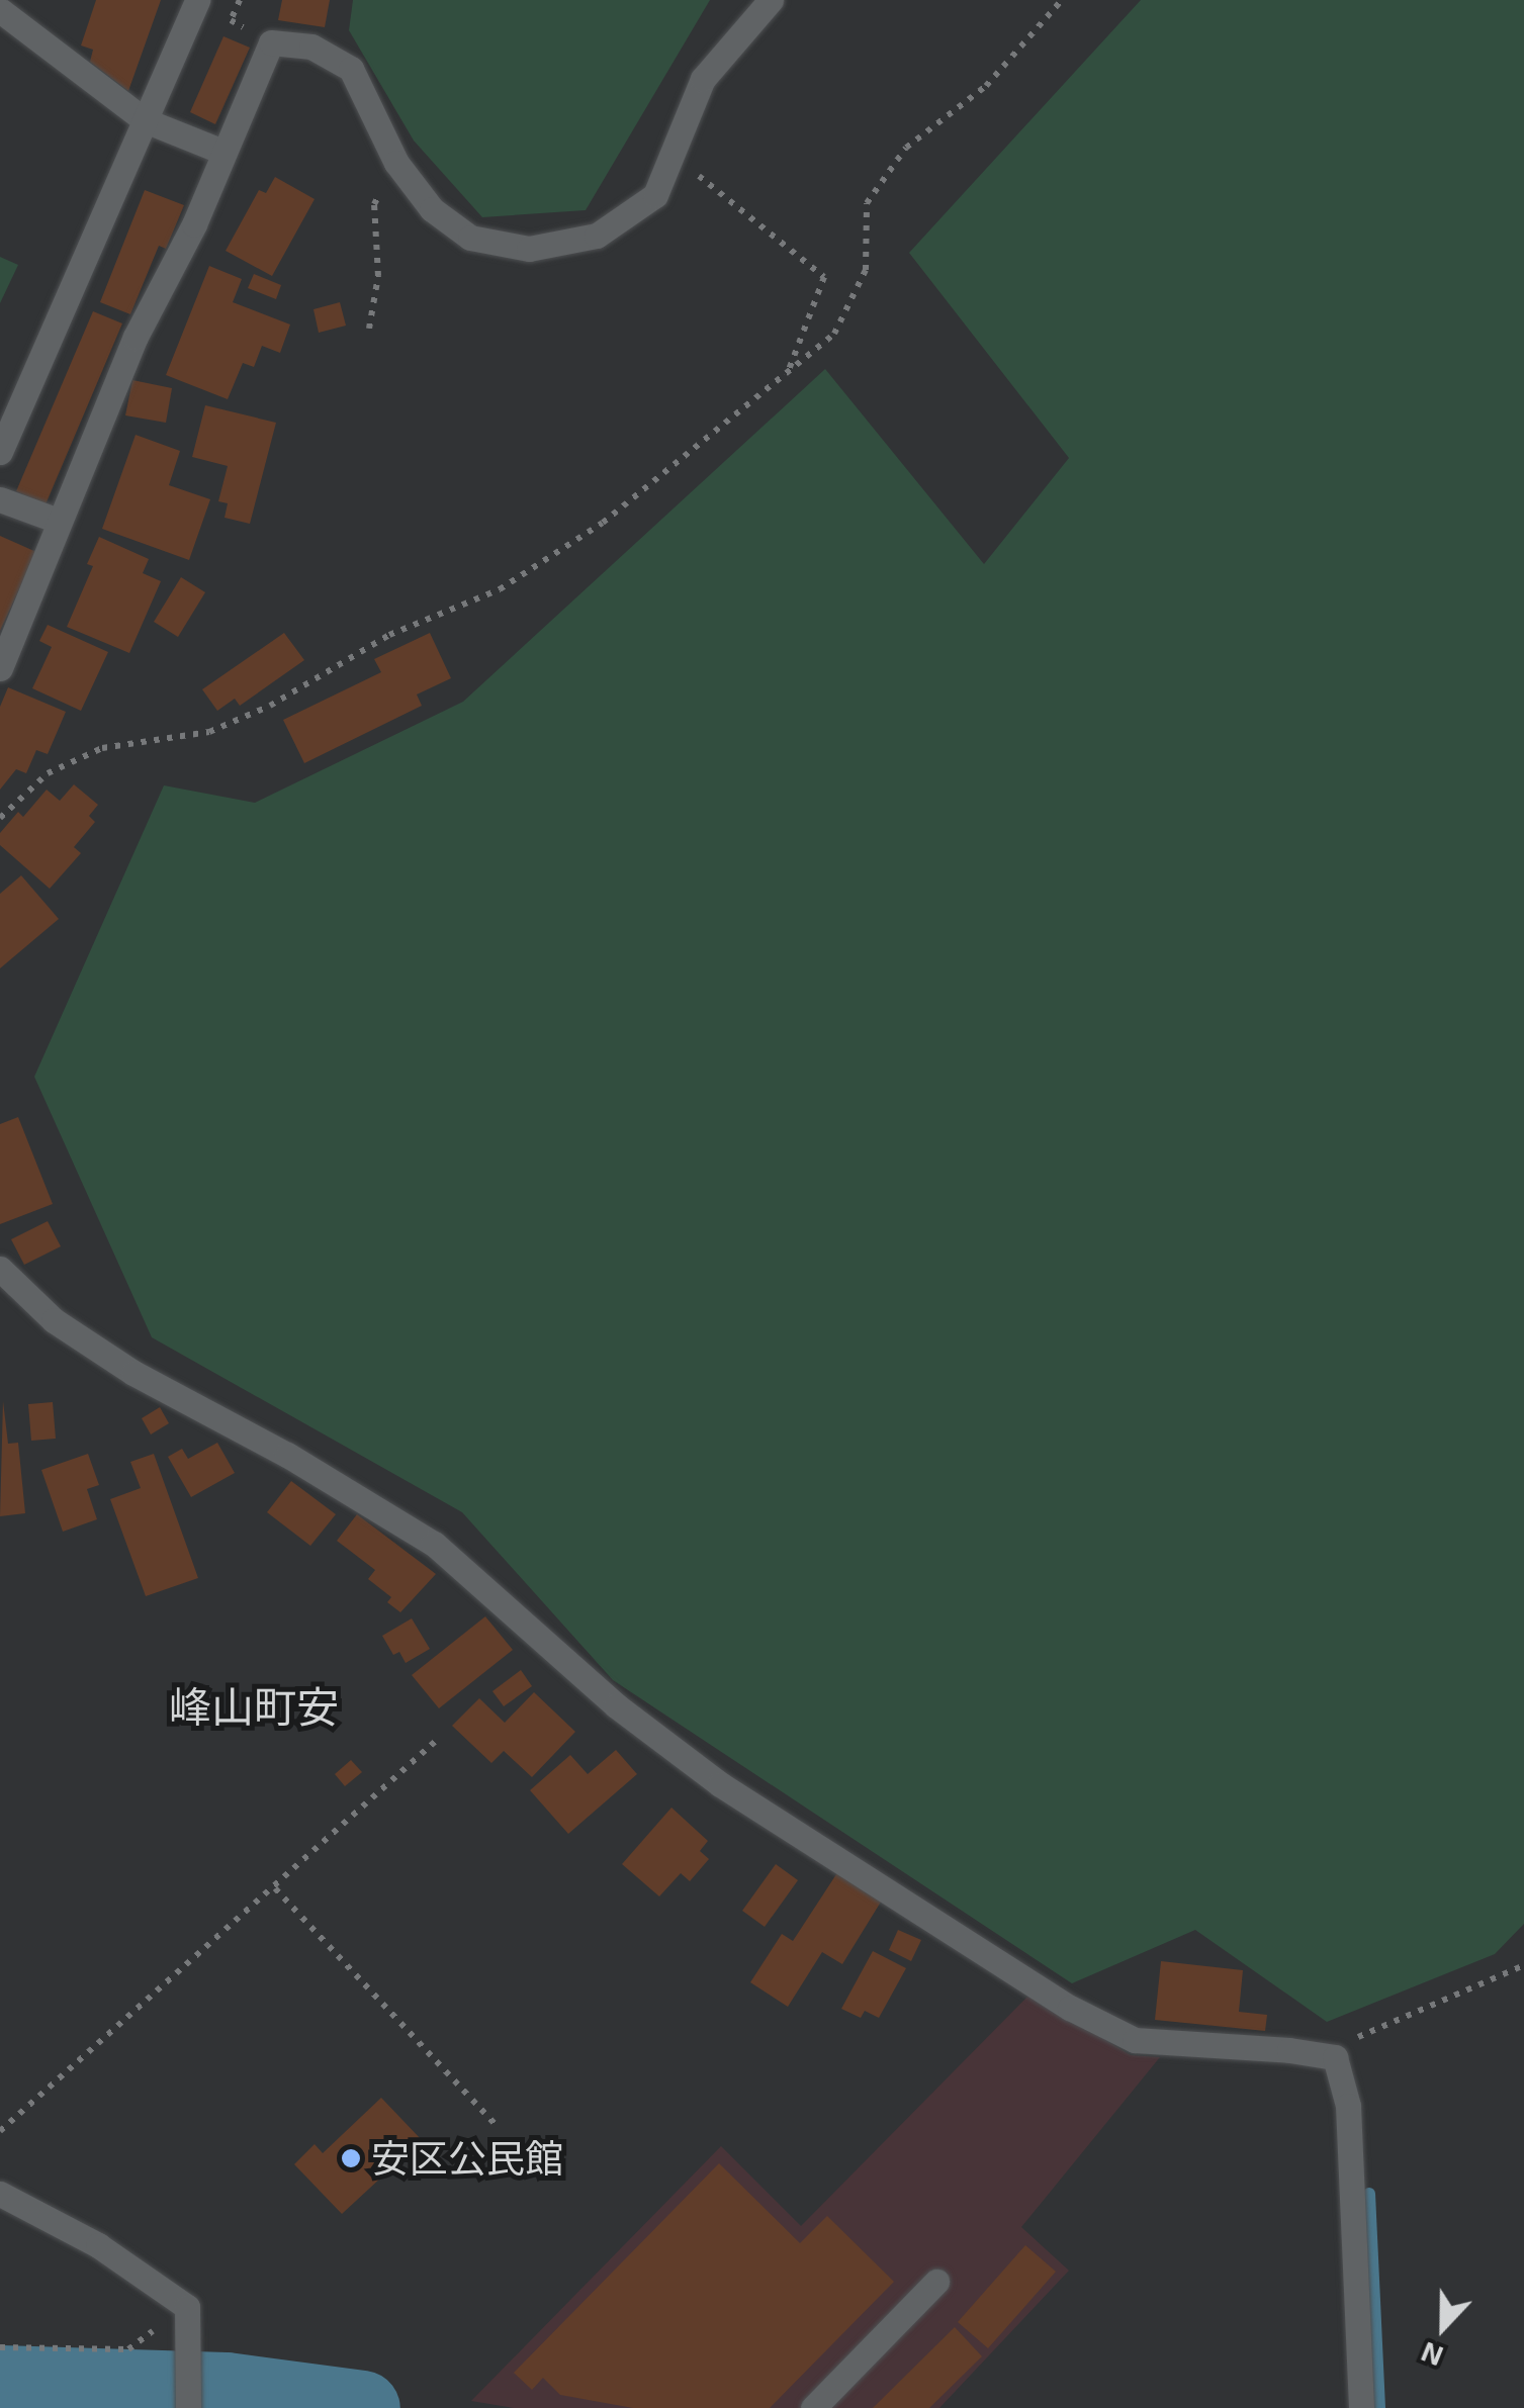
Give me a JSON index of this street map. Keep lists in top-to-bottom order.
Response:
{
  "districts": ["峰山町安"],
  "places": ["安区公民館"],
  "north": "bottom"
}
